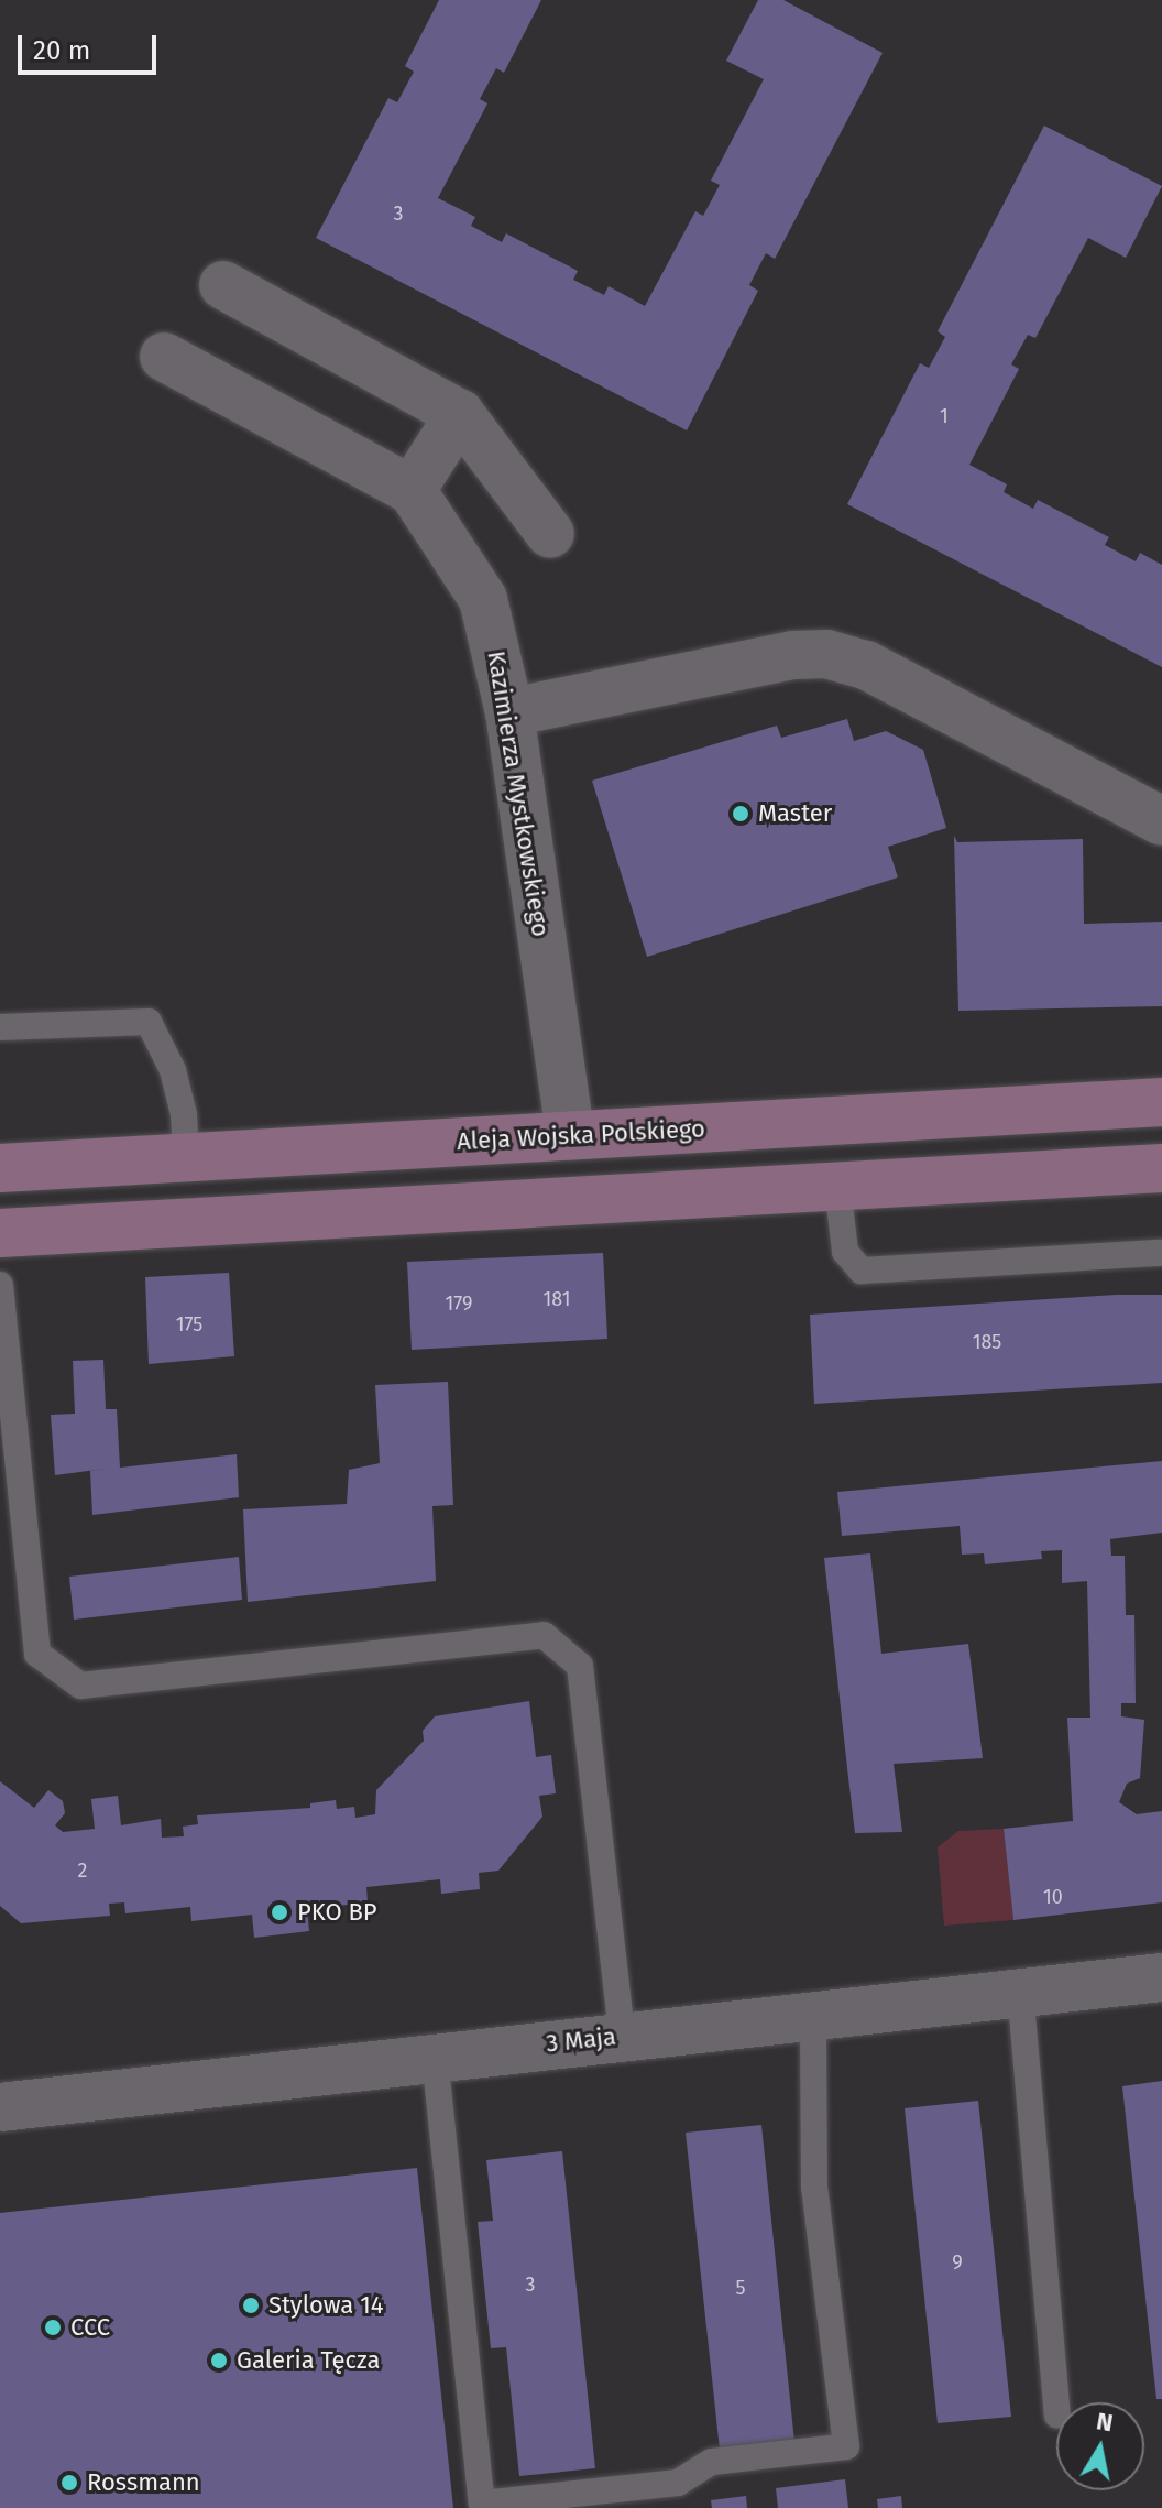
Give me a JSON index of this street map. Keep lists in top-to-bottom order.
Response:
{
  "streets": {
    "main road": ["Aleja Wojska Polskiego"],
    "street": ["Kazimierza Mystkowskiego", "3 Maja"]
  },
  "crossings": [
    ["Kazimierza Mystkowskiego", "Aleja Wojska Polskiego"]
  ],
  "places": [
    "Master",
    "PKO BP",
    "Stylowa 14",
    "CCC",
    "Galeria Tęcza",
    "Rossmann"
  ],
  "house_numbers": [
    "3",
    "1",
    "181",
    "179",
    "175",
    "185",
    "2",
    "10",
    "9",
    "3",
    "5"
  ],
  "scale_bar": "20 m",
  "north": "top"
}
